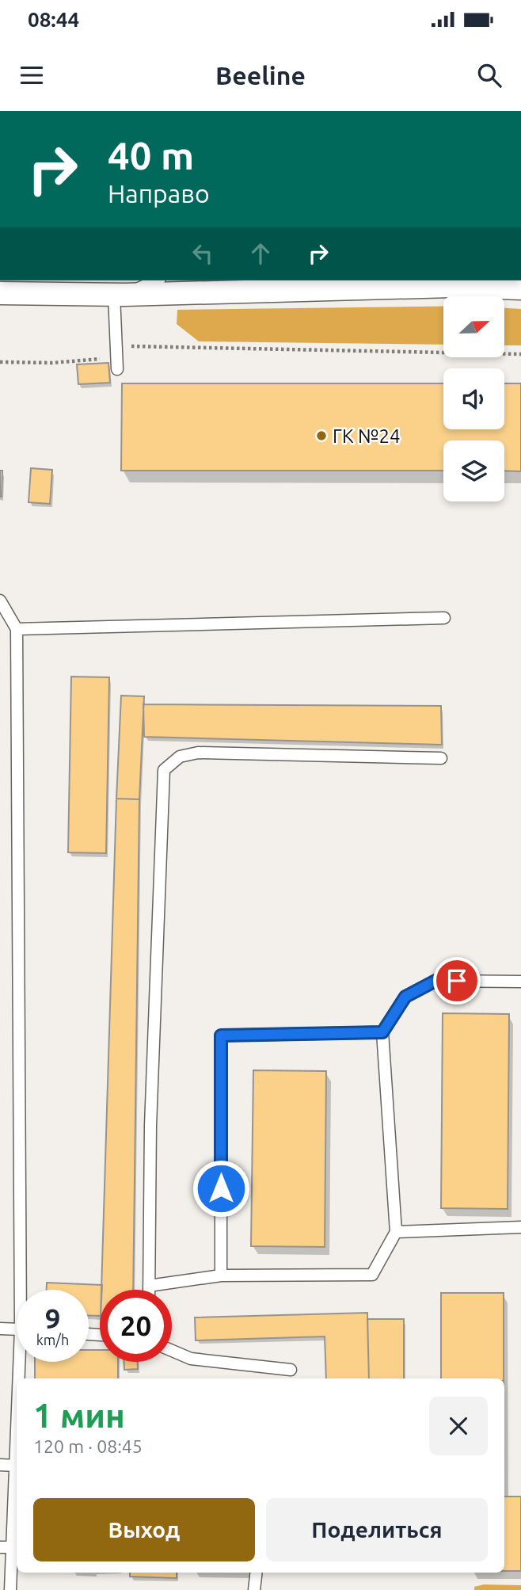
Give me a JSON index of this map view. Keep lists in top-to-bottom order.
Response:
{
  "places": ["ГК №24"],
  "north": "right",
  "page": {
    "status": "08:44",
    "header": "Beeline",
    "turn": ["40 m", "Направо"],
    "speed": "9 km/h",
    "limit": "20",
    "heading": ["1 мин", "120 m · 08:45"],
    "buttons": ["Выход", "Поделиться"]
  }
}
